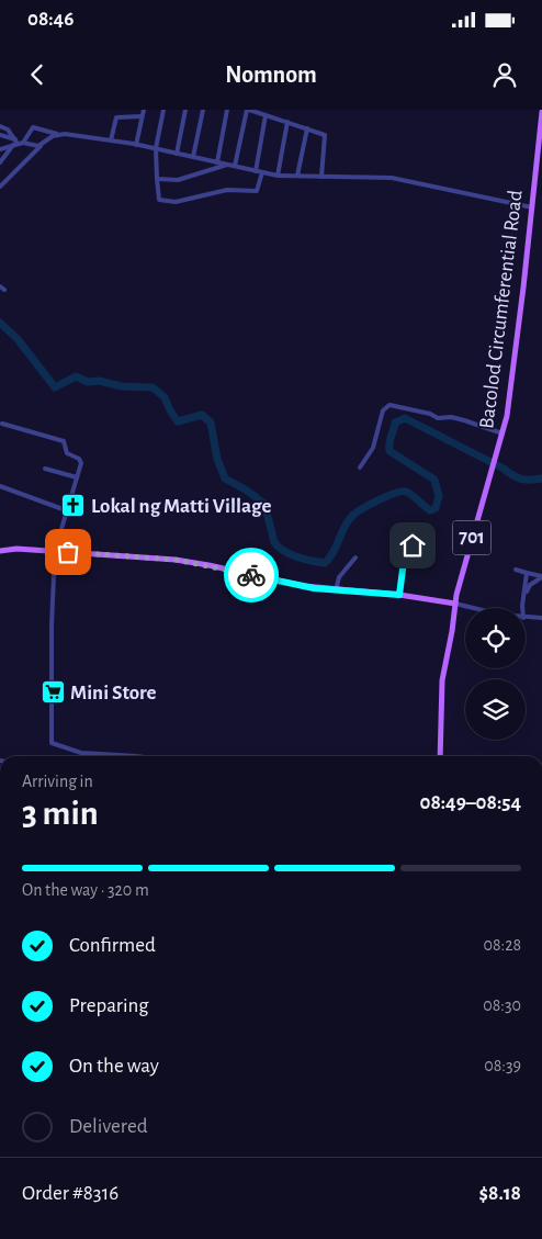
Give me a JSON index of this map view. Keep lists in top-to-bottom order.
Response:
{
  "streets": {
    "main road": ["Bacolod Circumferential Road", "701"]
  },
  "places": {
    "church": ["Lokal ng Matti Village"],
    "supermarket": ["Mini Store"]
  },
  "page": {
    "status": "08:46",
    "header": "Nomnom",
    "heading": ["3 min", "Arriving in", "08:49–08:54"],
    "panel": ["Order #8316", "$8.18"],
    "bar": "On the way · 320 m",
    "list": [
      ["Confirmed", "08:28"],
      ["Preparing", "08:30"],
      ["On the way", "08:39"],
      "Delivered"
    ]
  }
}
